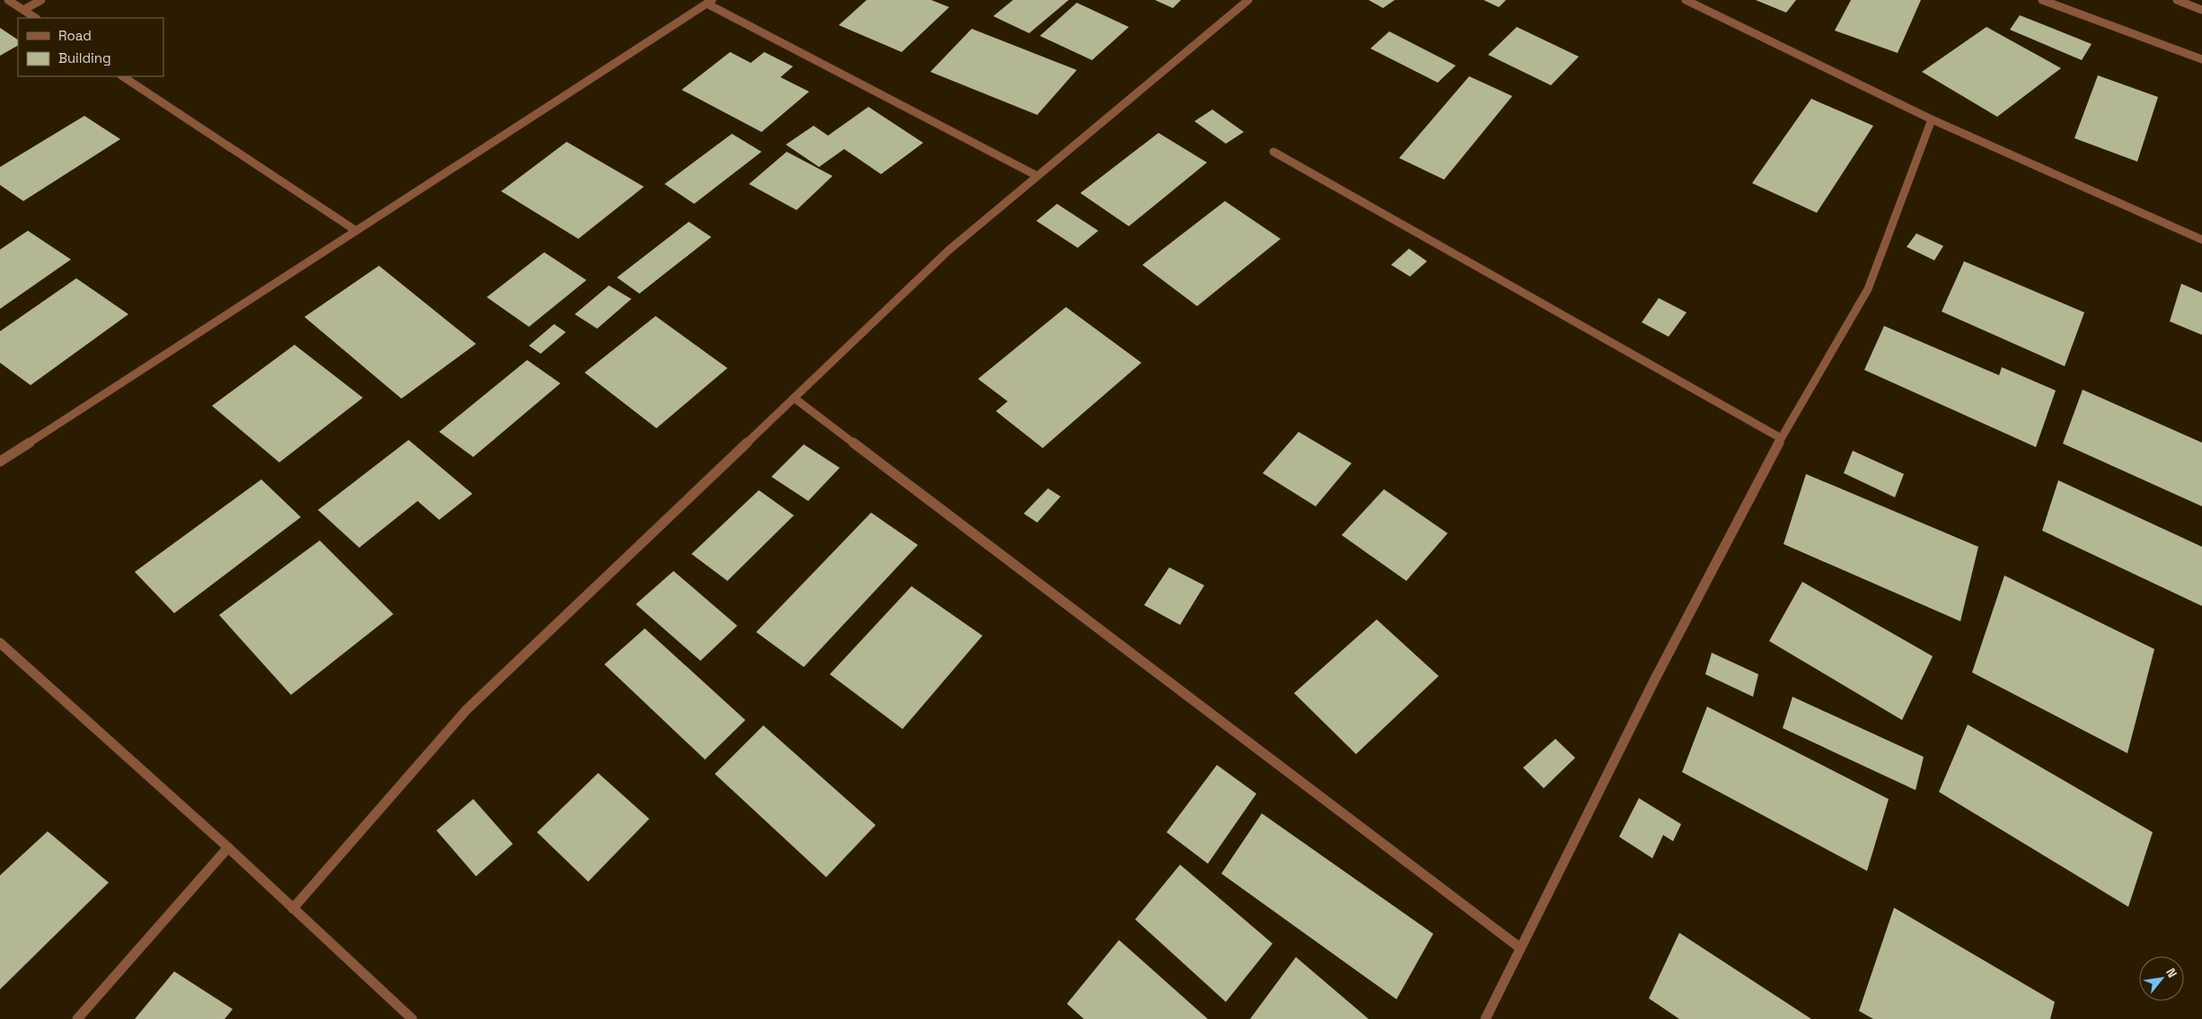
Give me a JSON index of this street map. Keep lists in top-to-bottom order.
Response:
{
  "legend": ["Road", "Building"],
  "north": "top right"
}
